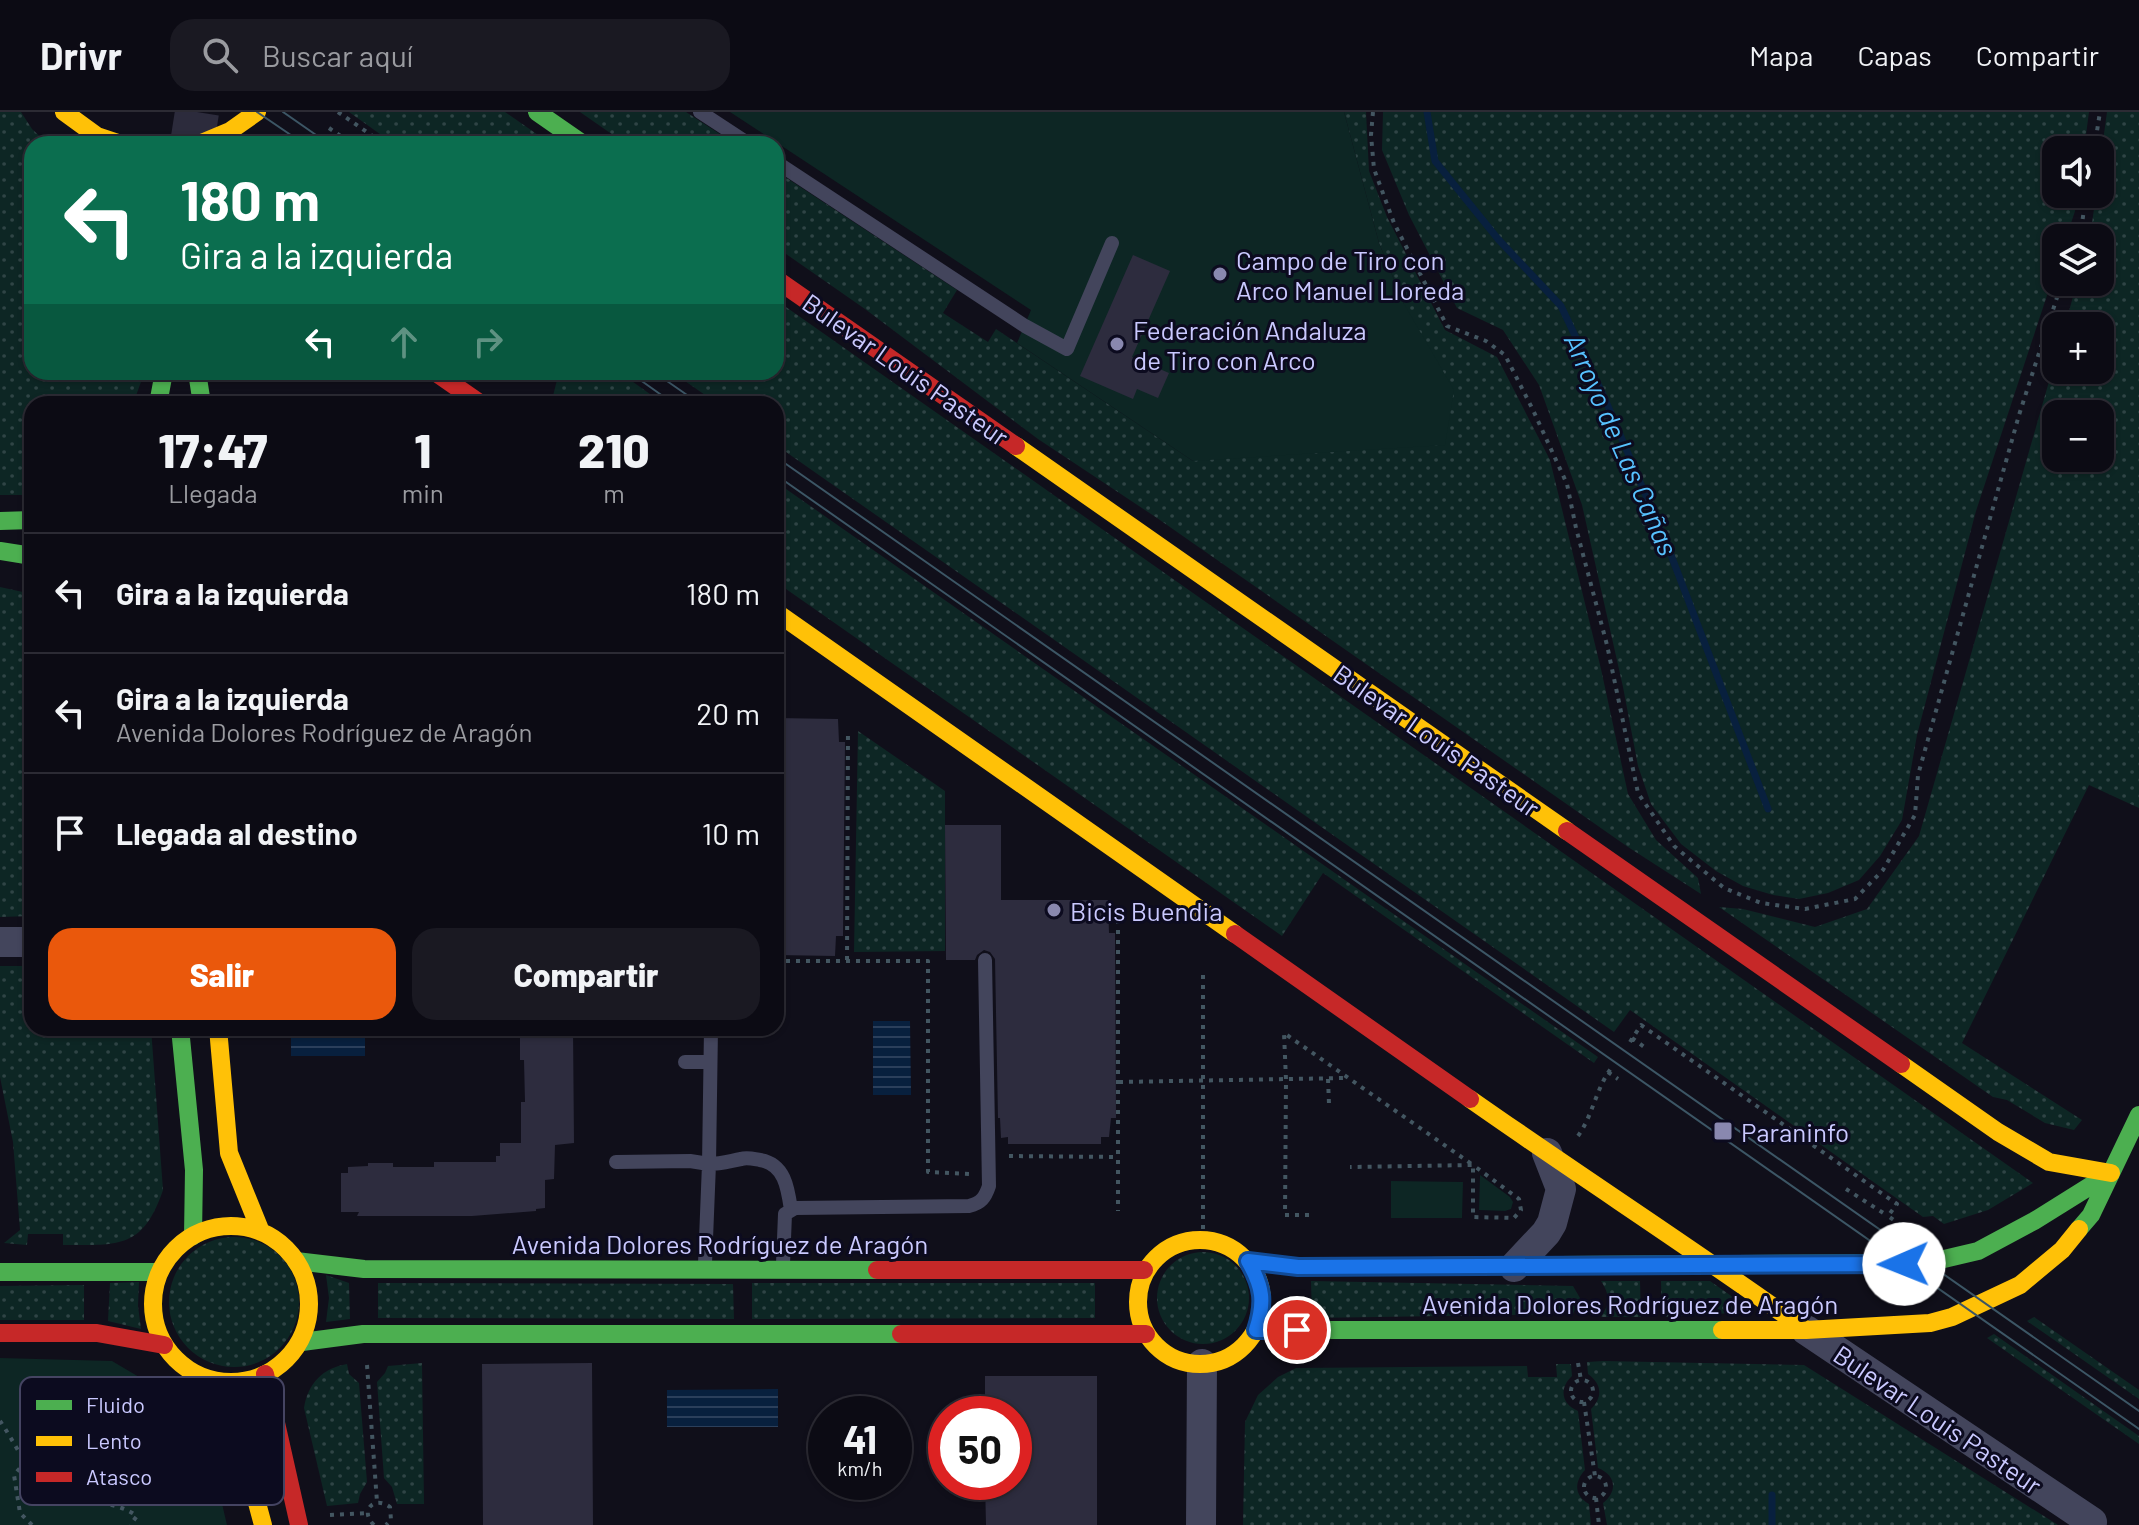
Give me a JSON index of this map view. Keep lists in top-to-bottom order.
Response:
{
  "streets": {
    "main road": ["Bulevar Louis Pasteur", "Avenida Dolores Rodríguez de Aragón"]
  },
  "crossings": [
    ["Bulevar Louis Pasteur", "Avenida Dolores Rodríguez de Aragón"]
  ],
  "water": ["Arroyo de Las Cañas"],
  "places": {
    "other": ["Campo de Tiro con Arco Manuel Lloreda", "Federación Andaluza de Tiro con Arco", "Bicis Buendia"],
    "transit": ["Paraninfo"]
  },
  "legend": ["Fluido", "Lento", "Atasco"],
  "page": {
    "header": "Drivr",
    "search": "Buscar aquí",
    "nav": ["Mapa", "Capas", "Compartir"],
    "map_buttons": ["+", "−"],
    "turn": ["180 m", "Gira a la izquierda"],
    "eta": [
      "17:47",
      "Llegada",
      "1",
      "min",
      "210",
      "m"
    ],
    "list": [
      {
        "name": "Gira a la izquierda",
        "value": "180 m"
      },
      {
        "name": "Gira a la izquierda",
        "note": "Avenida Dolores Rodríguez de Aragón",
        "value": "20 m"
      },
      {
        "name": "Llegada al destino",
        "value": "10 m"
      }
    ],
    "buttons": ["Salir", "Compartir"],
    "speed": "41 km/h",
    "limit": "50"
  }
}
